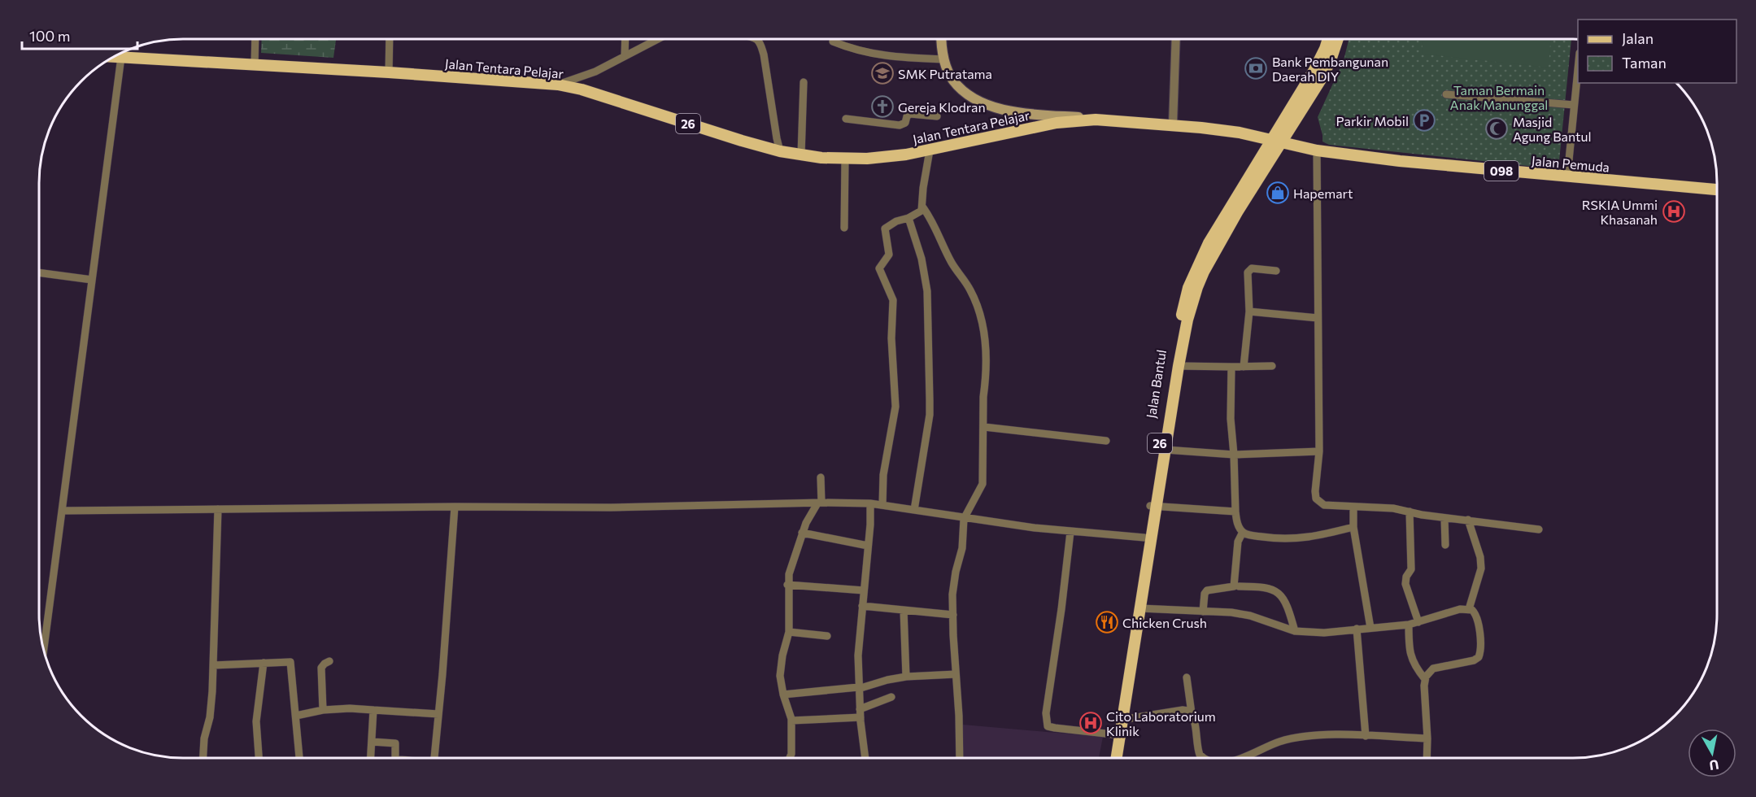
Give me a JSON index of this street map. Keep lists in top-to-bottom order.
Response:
{
  "streets": {
    "main road": [
      "Jalan Tentara Pelajar",
      "26",
      "Jalan Pemuda",
      "098",
      "Jalan Bantul"
    ]
  },
  "crossings": [
    ["Jalan Tentara Pelajar", "Jalan Pemuda"],
    ["Jalan Tentara Pelajar", "Jalan Bantul"],
    ["Jalan Pemuda", "Jalan Bantul"]
  ],
  "parks": ["Taman Bermain Anak Manunggal"],
  "places": {
    "bank": ["Bank Pembangunan Daerah DIY"],
    "school or university": ["SMK Putratama"],
    "church": ["Gereja Klodran"],
    "parking": ["Parkir Mobil"],
    "mosque": ["Masjid Agung Bantul"],
    "shop": ["Hapemart"],
    "hospital": ["RSKIA Ummi Khasanah", "Cito Laboratorium Klinik"],
    "restaurant": ["Chicken Crush"]
  },
  "legend": ["Jalan", "Taman"],
  "scale_bar": "100 m",
  "north": "bottom"
}
